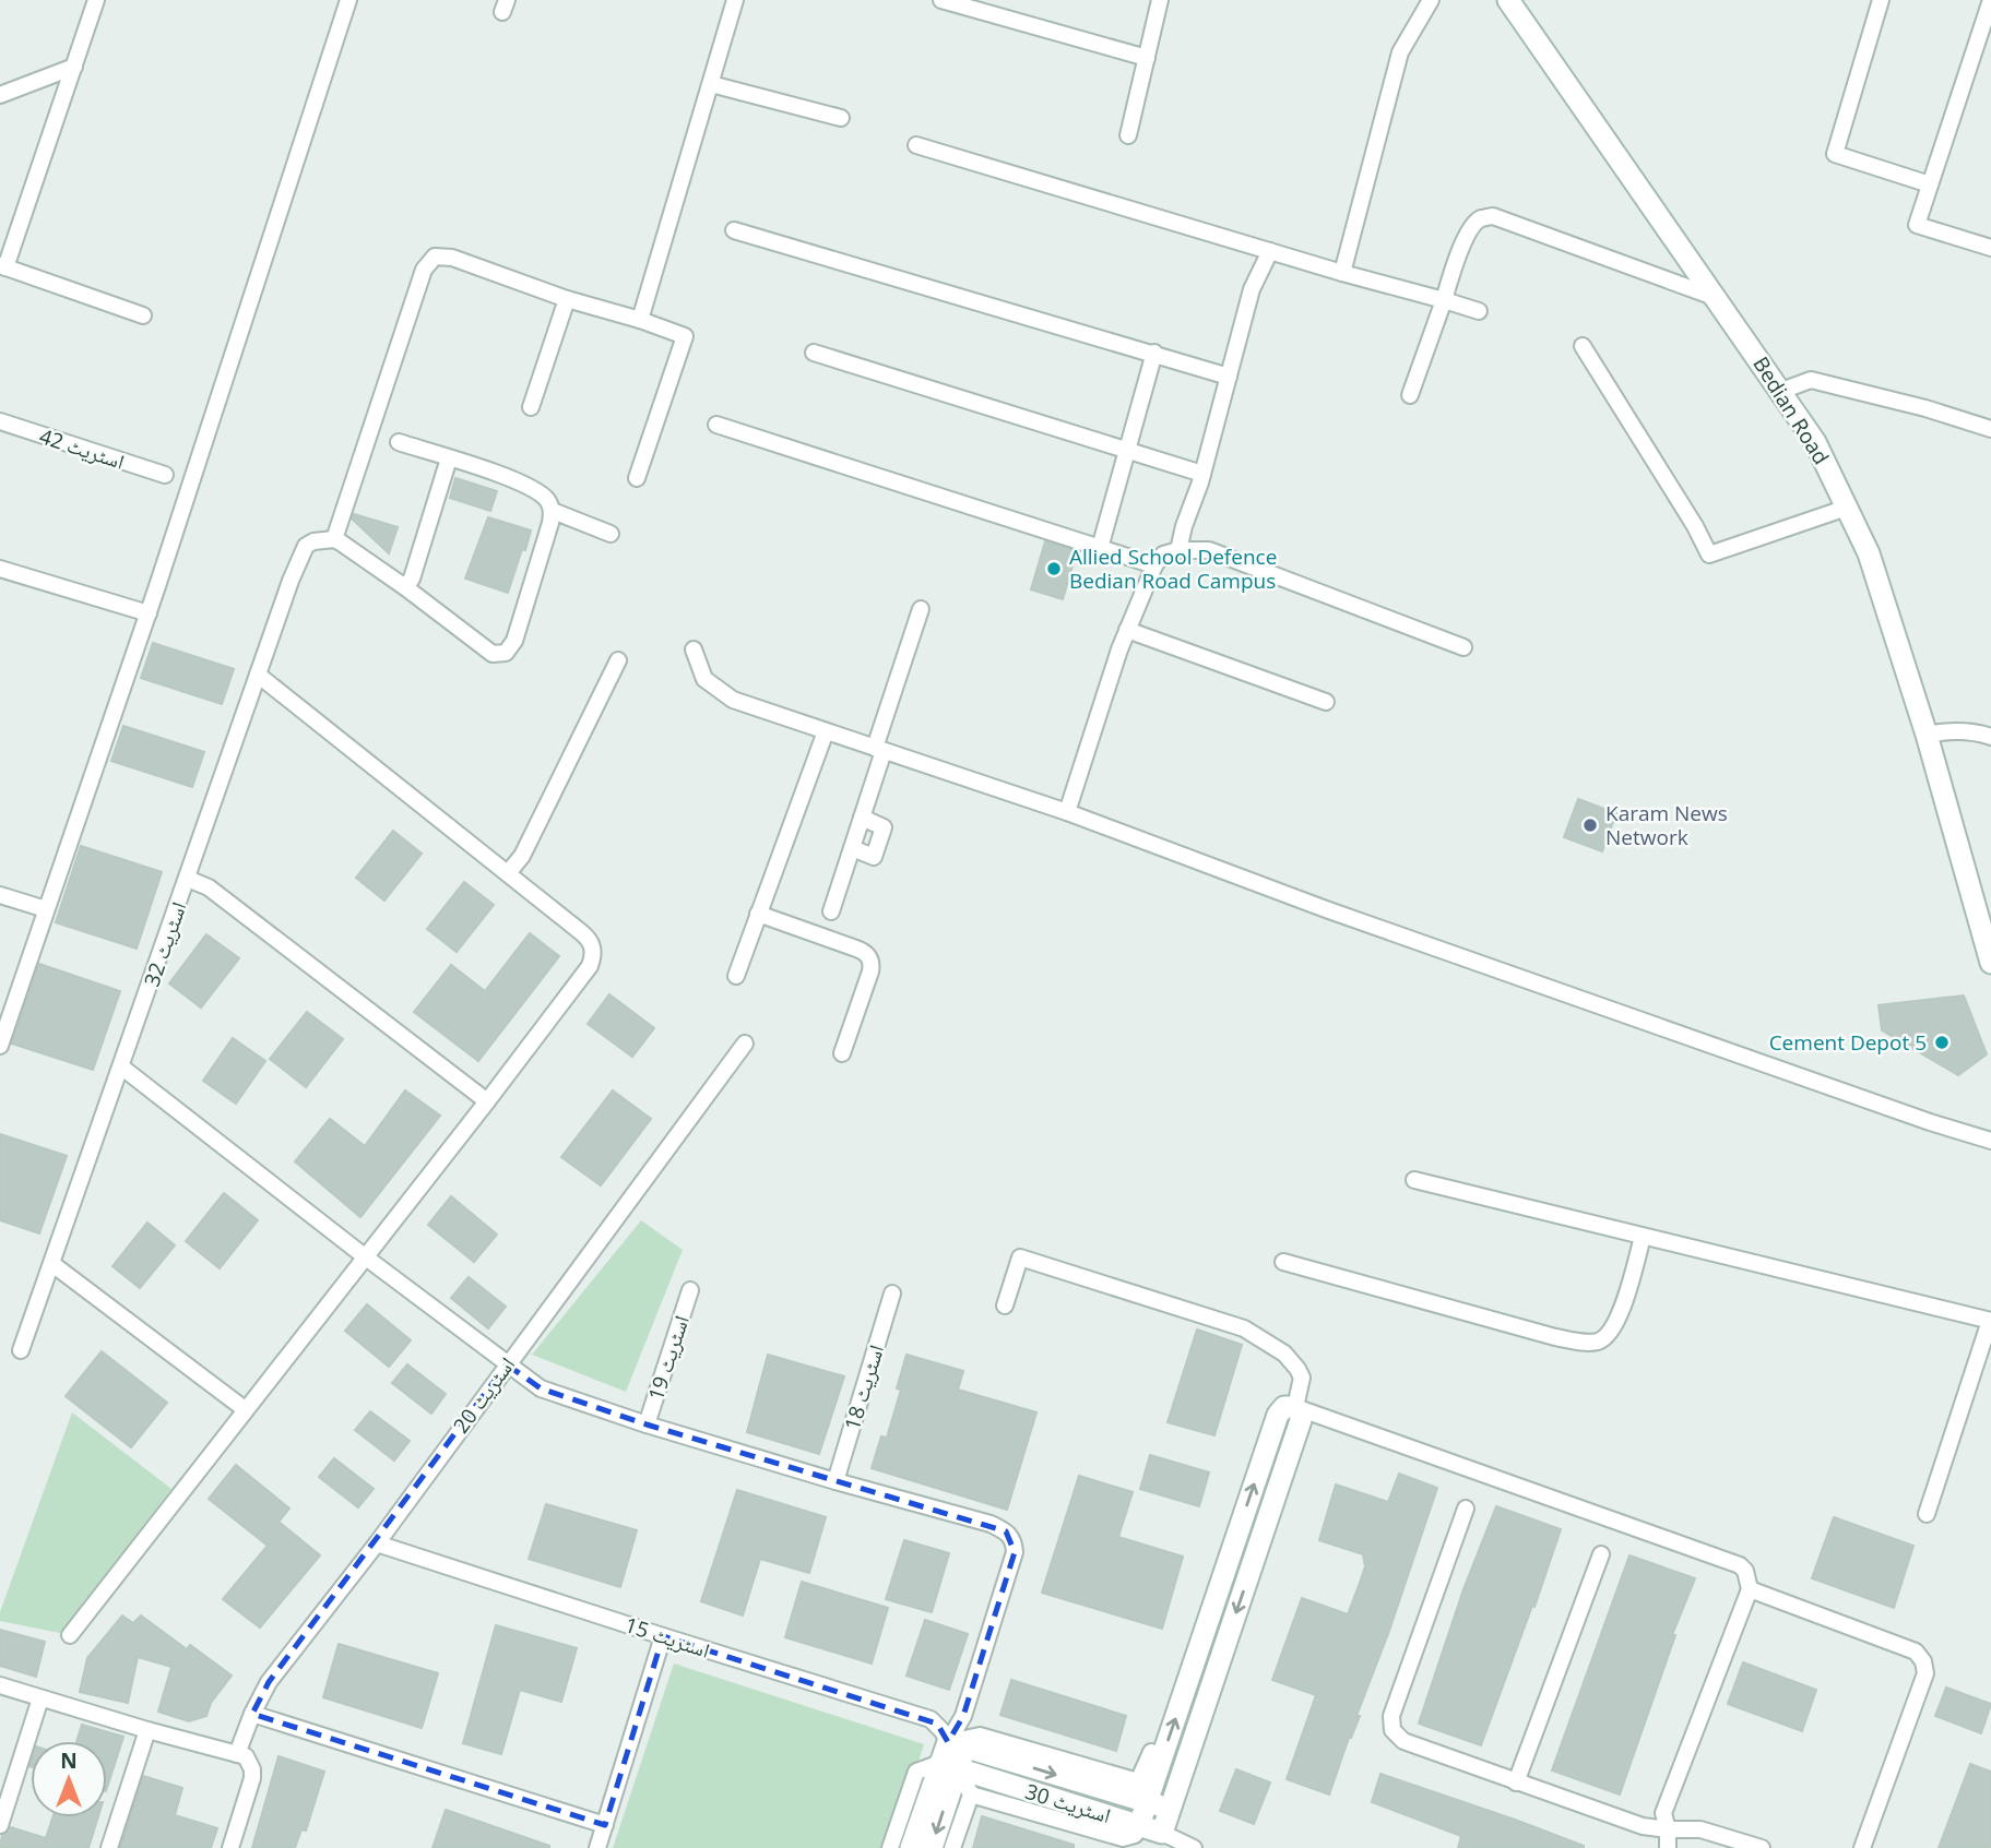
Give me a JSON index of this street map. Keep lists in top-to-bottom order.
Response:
{
  "streets": {
    "street": [
      "Bedian Road",
      "اسٹریٹ 42",
      "اسٹریٹ 32",
      "اسٹریٹ 19",
      "اسٹریٹ 18",
      "اسٹریٹ 20",
      "اسٹریٹ 15",
      "اسٹریٹ 30"
    ]
  },
  "crossings": [
    ["اسٹریٹ 20", "اسٹریٹ 15"],
    ["اسٹریٹ 15", "اسٹریٹ 30"]
  ],
  "places": ["Allied School Defence Bedian Road Campus", "Karam News Network", "Cement Depot 5"],
  "north": "top"
}
